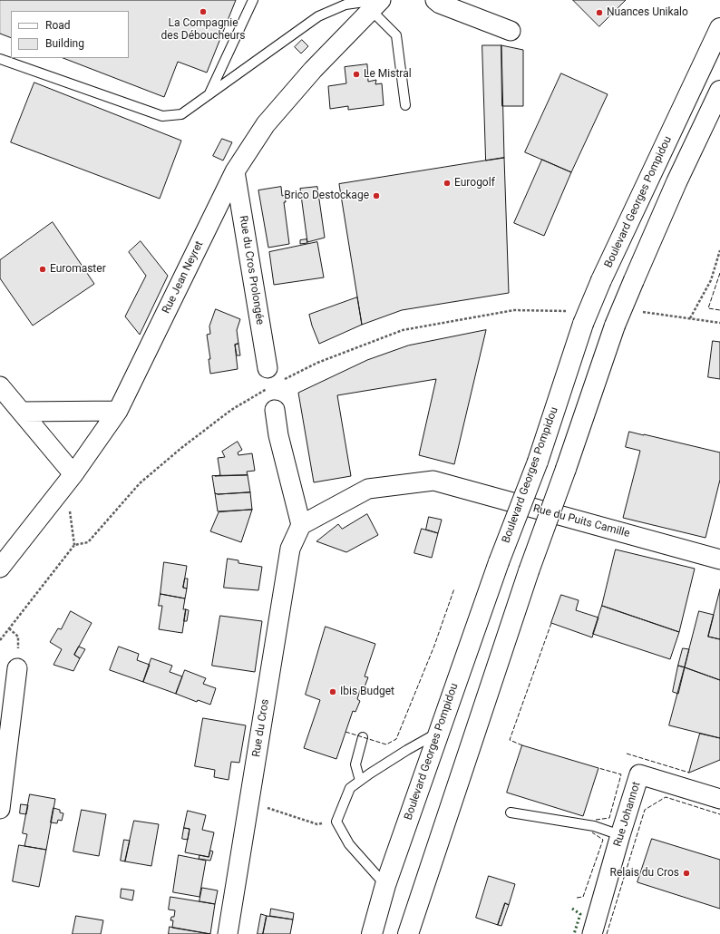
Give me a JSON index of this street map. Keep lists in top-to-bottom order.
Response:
{
  "streets": {
    "main road": ["Boulevard Georges Pompidou"],
    "street": [
      "Rue du Cros Prolongée",
      "Rue Jean Neyret",
      "Rue du Puits Camille",
      "Rue du Cros",
      "Rue Johannot"
    ]
  },
  "crossings": [
    ["Rue du Cros Prolongée", "Rue Jean Neyret"],
    ["Rue du Puits Camille", "Rue du Cros"]
  ],
  "places": [
    "La Compagnie des Déboucheurs",
    "Nuances Unikalo",
    "Le Mistral",
    "Eurogolf",
    "Brico Destockage",
    "Euromaster",
    "Ibis Budget",
    "Relais du Cros"
  ],
  "legend": ["Road", "Building"]
}
